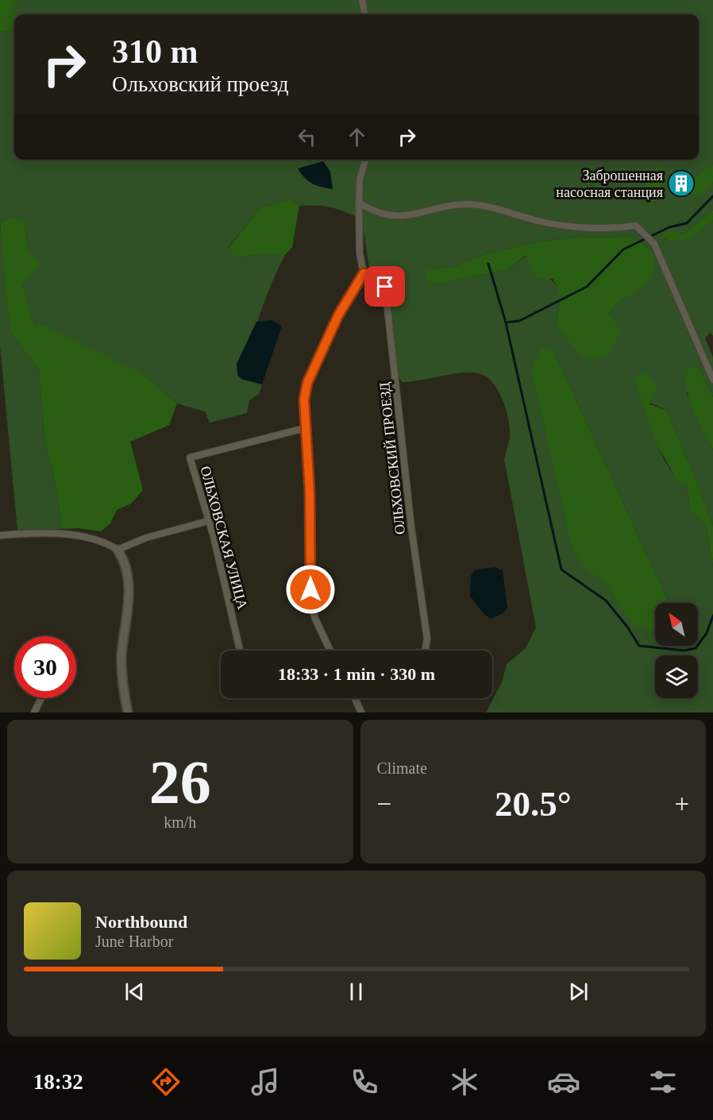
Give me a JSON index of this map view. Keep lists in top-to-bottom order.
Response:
{
  "streets": {
    "street": ["ОЛЬХОВСКИЙ ПРОЕЗД", "ОЛЬХОВСКАЯ УЛИЦА"]
  },
  "places": {
    "building": ["Заброшенная насосная станция"]
  },
  "north": "top left",
  "page": {
    "turn": ["310 m", "Ольховский проезд"],
    "limit": "30",
    "trip": "18:33 · 1 min · 330 m",
    "tile": [
      ["26", "km/h"],
      "Climate"
    ],
    "heat": ["−", "20.5°", "+"],
    "song": ["Northbound", "June Harbor"],
    "tabs": "18:32"
  }
}
